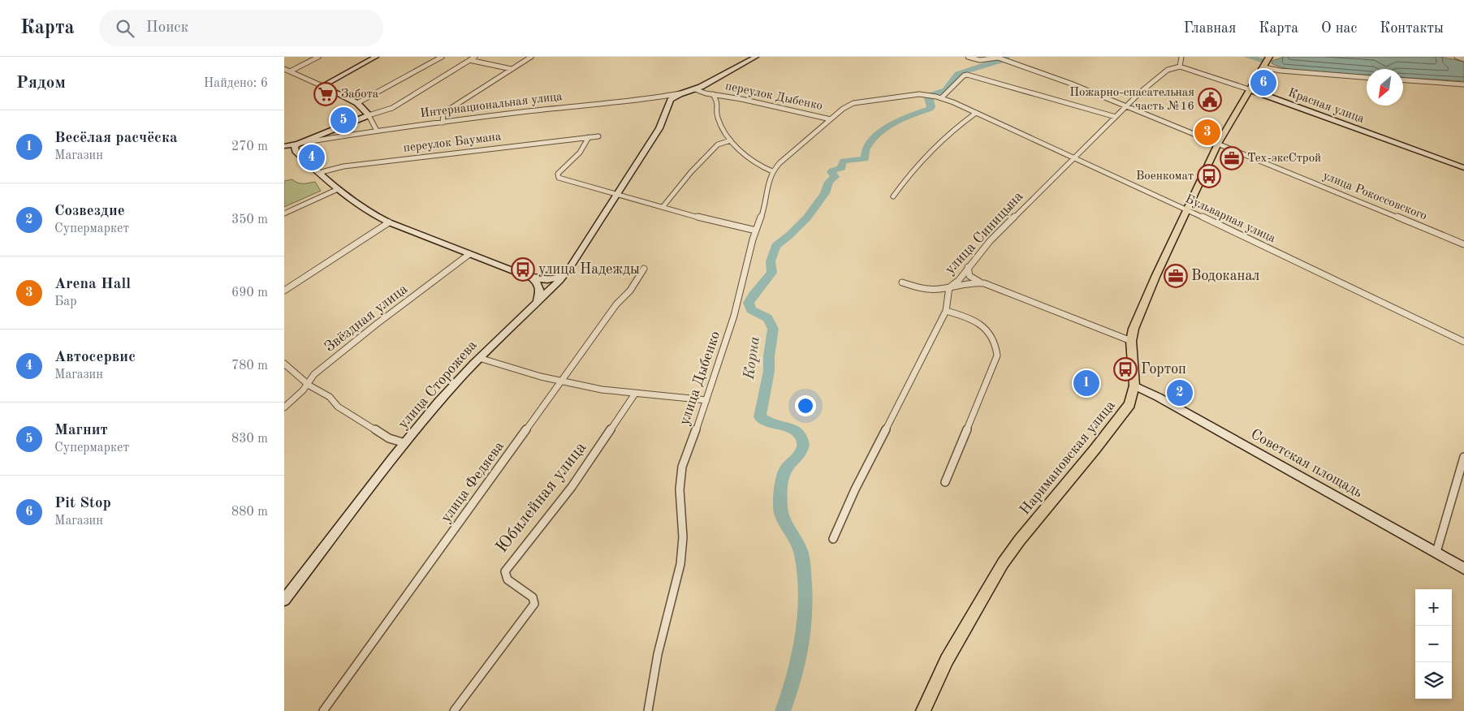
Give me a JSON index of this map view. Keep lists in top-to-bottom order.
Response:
{
  "streets": {
    "main road": ["Наримановская улица"],
    "street": [
      "переулок Дыбенко",
      "Интернациональная улица",
      "Красная улица",
      "переулок Баумана",
      "улица Рокоссовского",
      "Бульварная улица",
      "улица Синицына",
      "Звёздная улица",
      "улица Дыбенко",
      "улица Сторожева",
      "Советская площадь",
      "улица Федяева",
      "Юбилейная улица"
    ]
  },
  "crossings": [
    ["переулок Дыбенко", "Интернациональная улица"],
    ["переулок Дыбенко", "Бульварная улица"],
    ["переулок Дыбенко", "улица Дыбенко"],
    ["Интернациональная улица", "улица Сторожева"],
    ["Красная улица", "улица Синицына"],
    ["Красная улица", "Наримановская улица"],
    ["улица Рокоссовского", "улица Синицына"],
    ["улица Рокоссовского", "Наримановская улица"],
    ["Бульварная улица", "улица Синицына"],
    ["Бульварная улица", "Наримановская улица"],
    ["Наримановская улица", "Советская площадь"]
  ],
  "water": ["Корна"],
  "places": {
    "supermarket": ["Забота"],
    "public building": ["Пожарно-спасательная часть №16"],
    "office": ["Тех-эксСтрой", "Водоканал"],
    "bus stop": ["Военкомат", "улица Надежды", "Гортоп"]
  },
  "north": "bottom left",
  "page": {
    "header": "Карта",
    "search": "Поиск",
    "nav": [
      "Главная",
      "Карта",
      "О нас",
      "Контакты"
    ],
    "heading": ["Рядом", "Найдено: 6"],
    "pins": [
      "6",
      "5",
      "3",
      "4",
      "1",
      "2"
    ],
    "list": [
      {
        "mark": "1",
        "name": "Весёлая расчёска",
        "note": "Магазин",
        "value": "270 m"
      },
      {
        "mark": "2",
        "name": "Созвездие",
        "note": "Супермаркет",
        "value": "350 m"
      },
      {
        "mark": "3",
        "name": "Arena Hall",
        "note": "Бар",
        "value": "690 m"
      },
      {
        "mark": "4",
        "name": "Автосервис",
        "note": "Магазин",
        "value": "780 m"
      },
      {
        "mark": "5",
        "name": "Магнит",
        "note": "Супермаркет",
        "value": "830 m"
      },
      {
        "mark": "6",
        "name": "Pit Stop",
        "note": "Магазин",
        "value": "880 m"
      }
    ],
    "map_buttons": ["+", "−"]
  }
}
